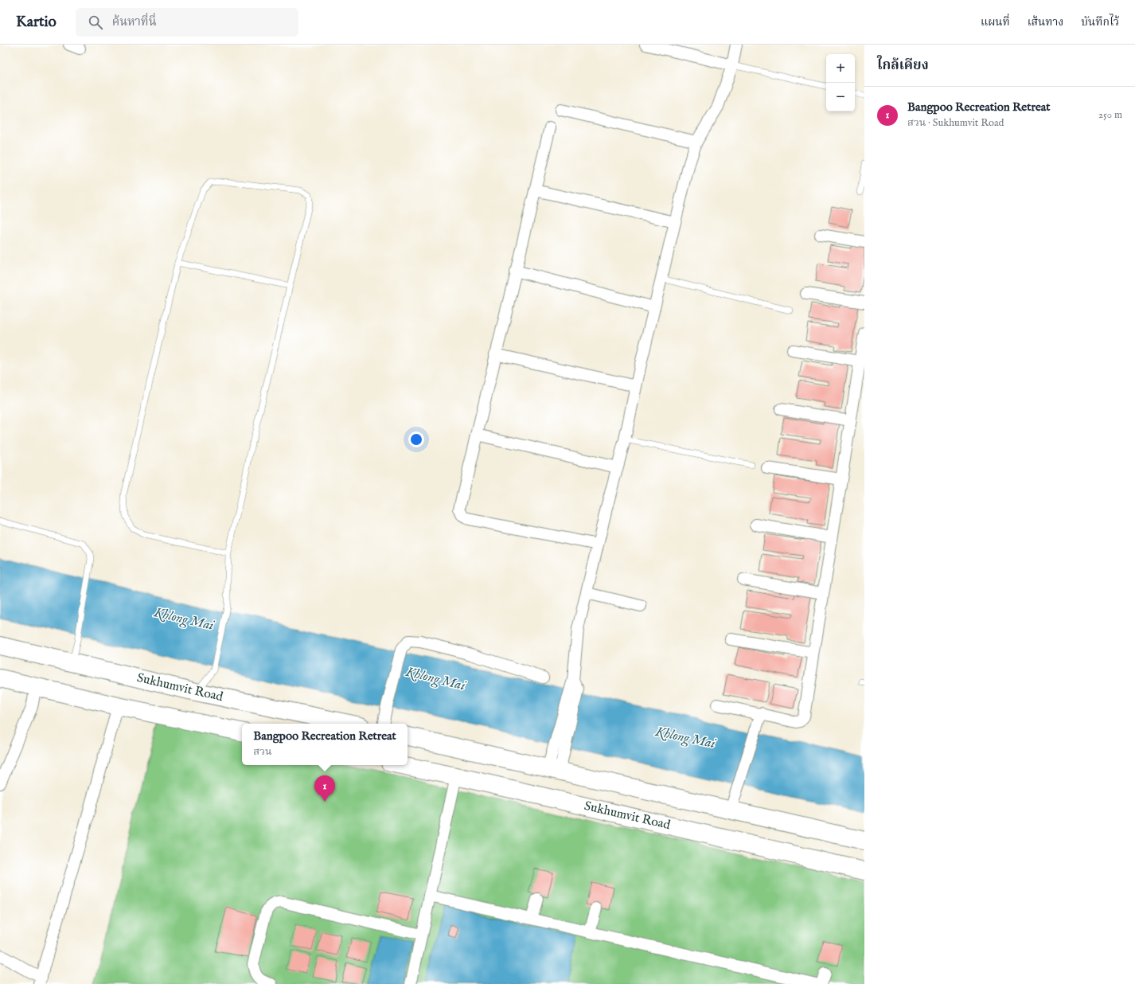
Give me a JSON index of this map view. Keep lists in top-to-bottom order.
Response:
{
  "streets": {
    "highway": ["Sukhumvit Road"]
  },
  "water": ["Khlong Mai"],
  "page": {
    "header": "Kartio",
    "search": "ค้นหาที่นี่",
    "nav": ["แผนที่", "เส้นทาง", "บันทึกไว้"],
    "heading": "ใกล้เคียง",
    "map_buttons": ["+", "−"],
    "list": [
      {
        "mark": "1",
        "name": "Bangpoo Recreation Retreat",
        "note": "สวน · Sukhumvit Road",
        "value": "250 m"
      }
    ],
    "popup": ["Bangpoo Recreation Retreat", "สวน"],
    "pins": "1"
  }
}
